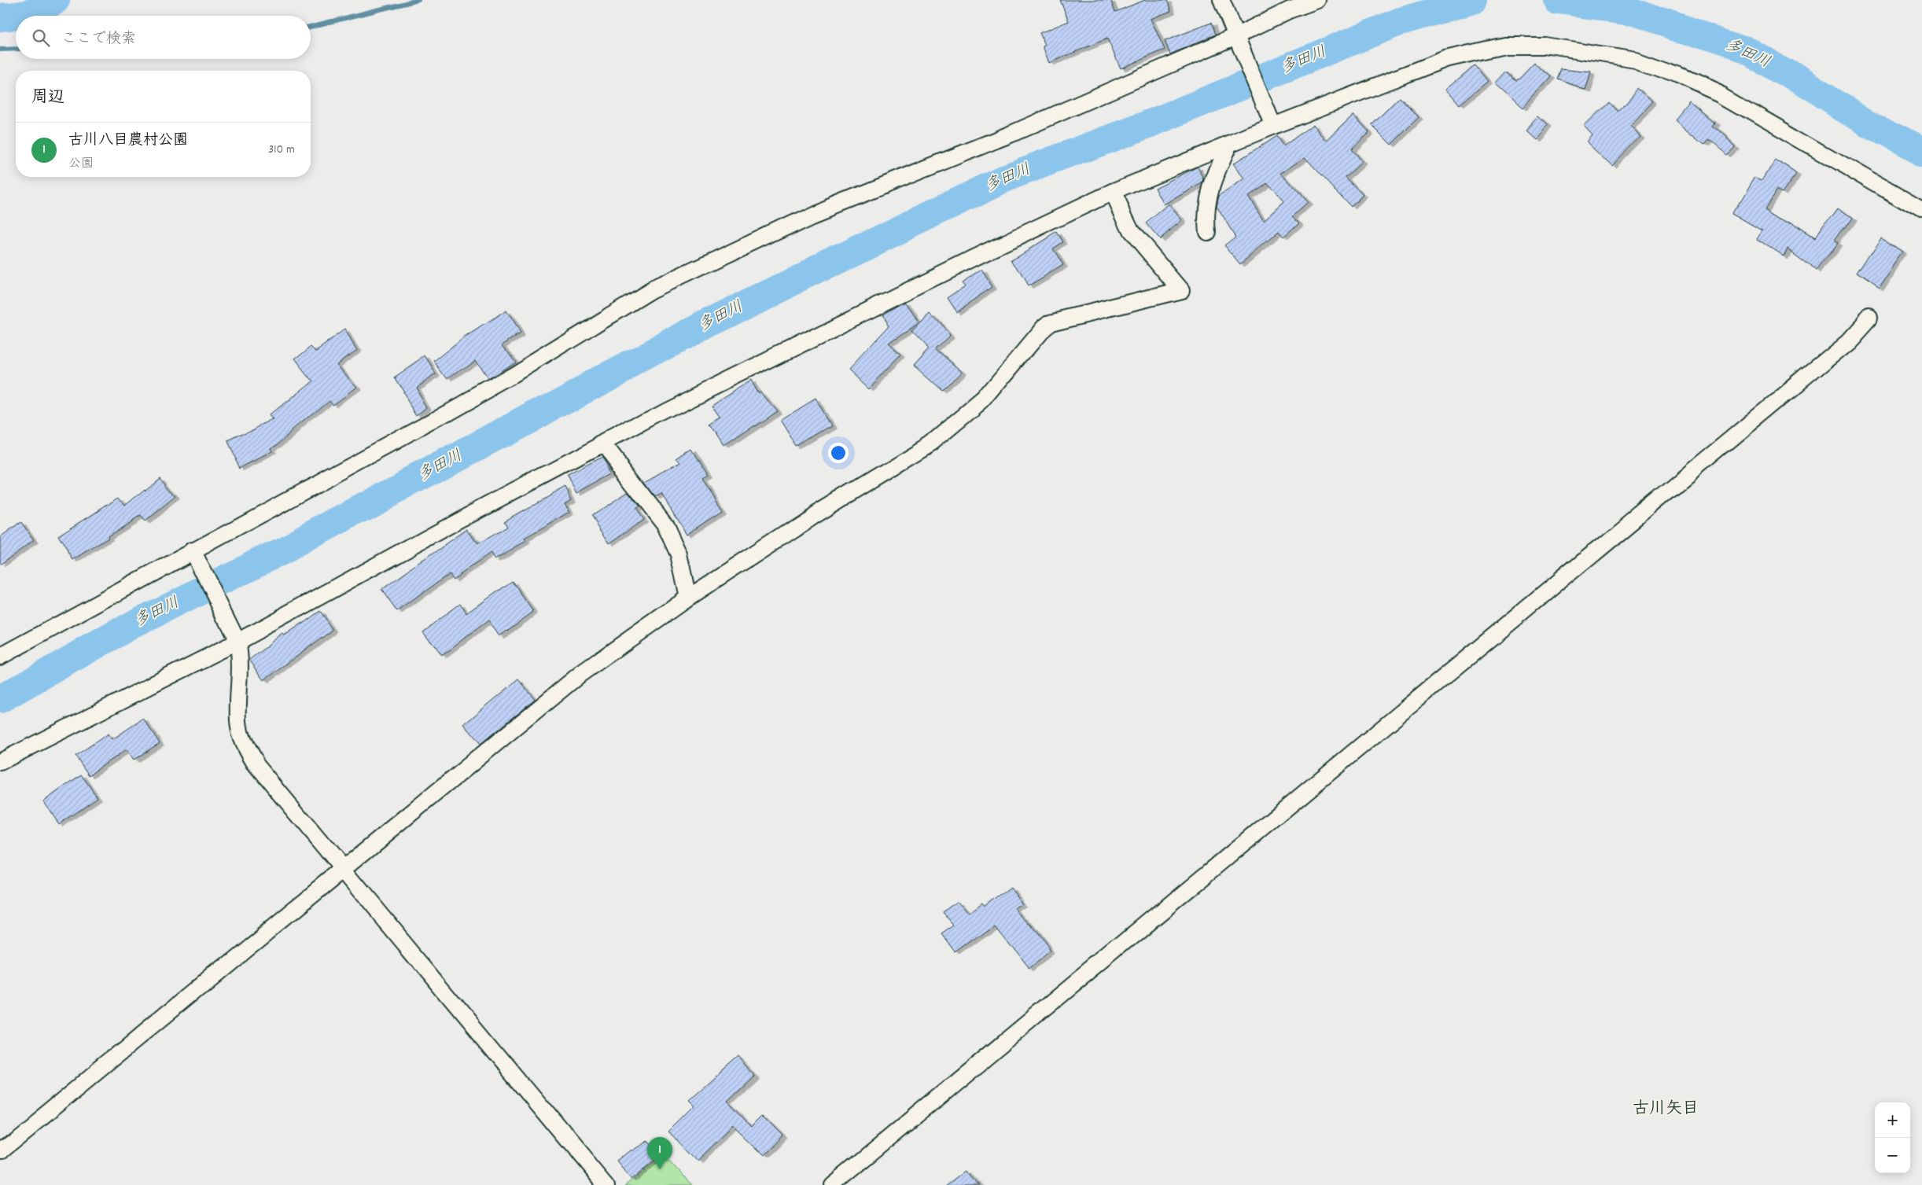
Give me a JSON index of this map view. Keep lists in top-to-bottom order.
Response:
{
  "districts": ["古川矢目"],
  "water": ["多田川"],
  "page": {
    "search": "ここで検索",
    "heading": "周辺",
    "list": [
      {
        "mark": "1",
        "name": "古川八目農村公園",
        "note": "公園",
        "value": "310 m"
      }
    ],
    "map_buttons": ["+", "−"],
    "pins": "1"
  }
}
